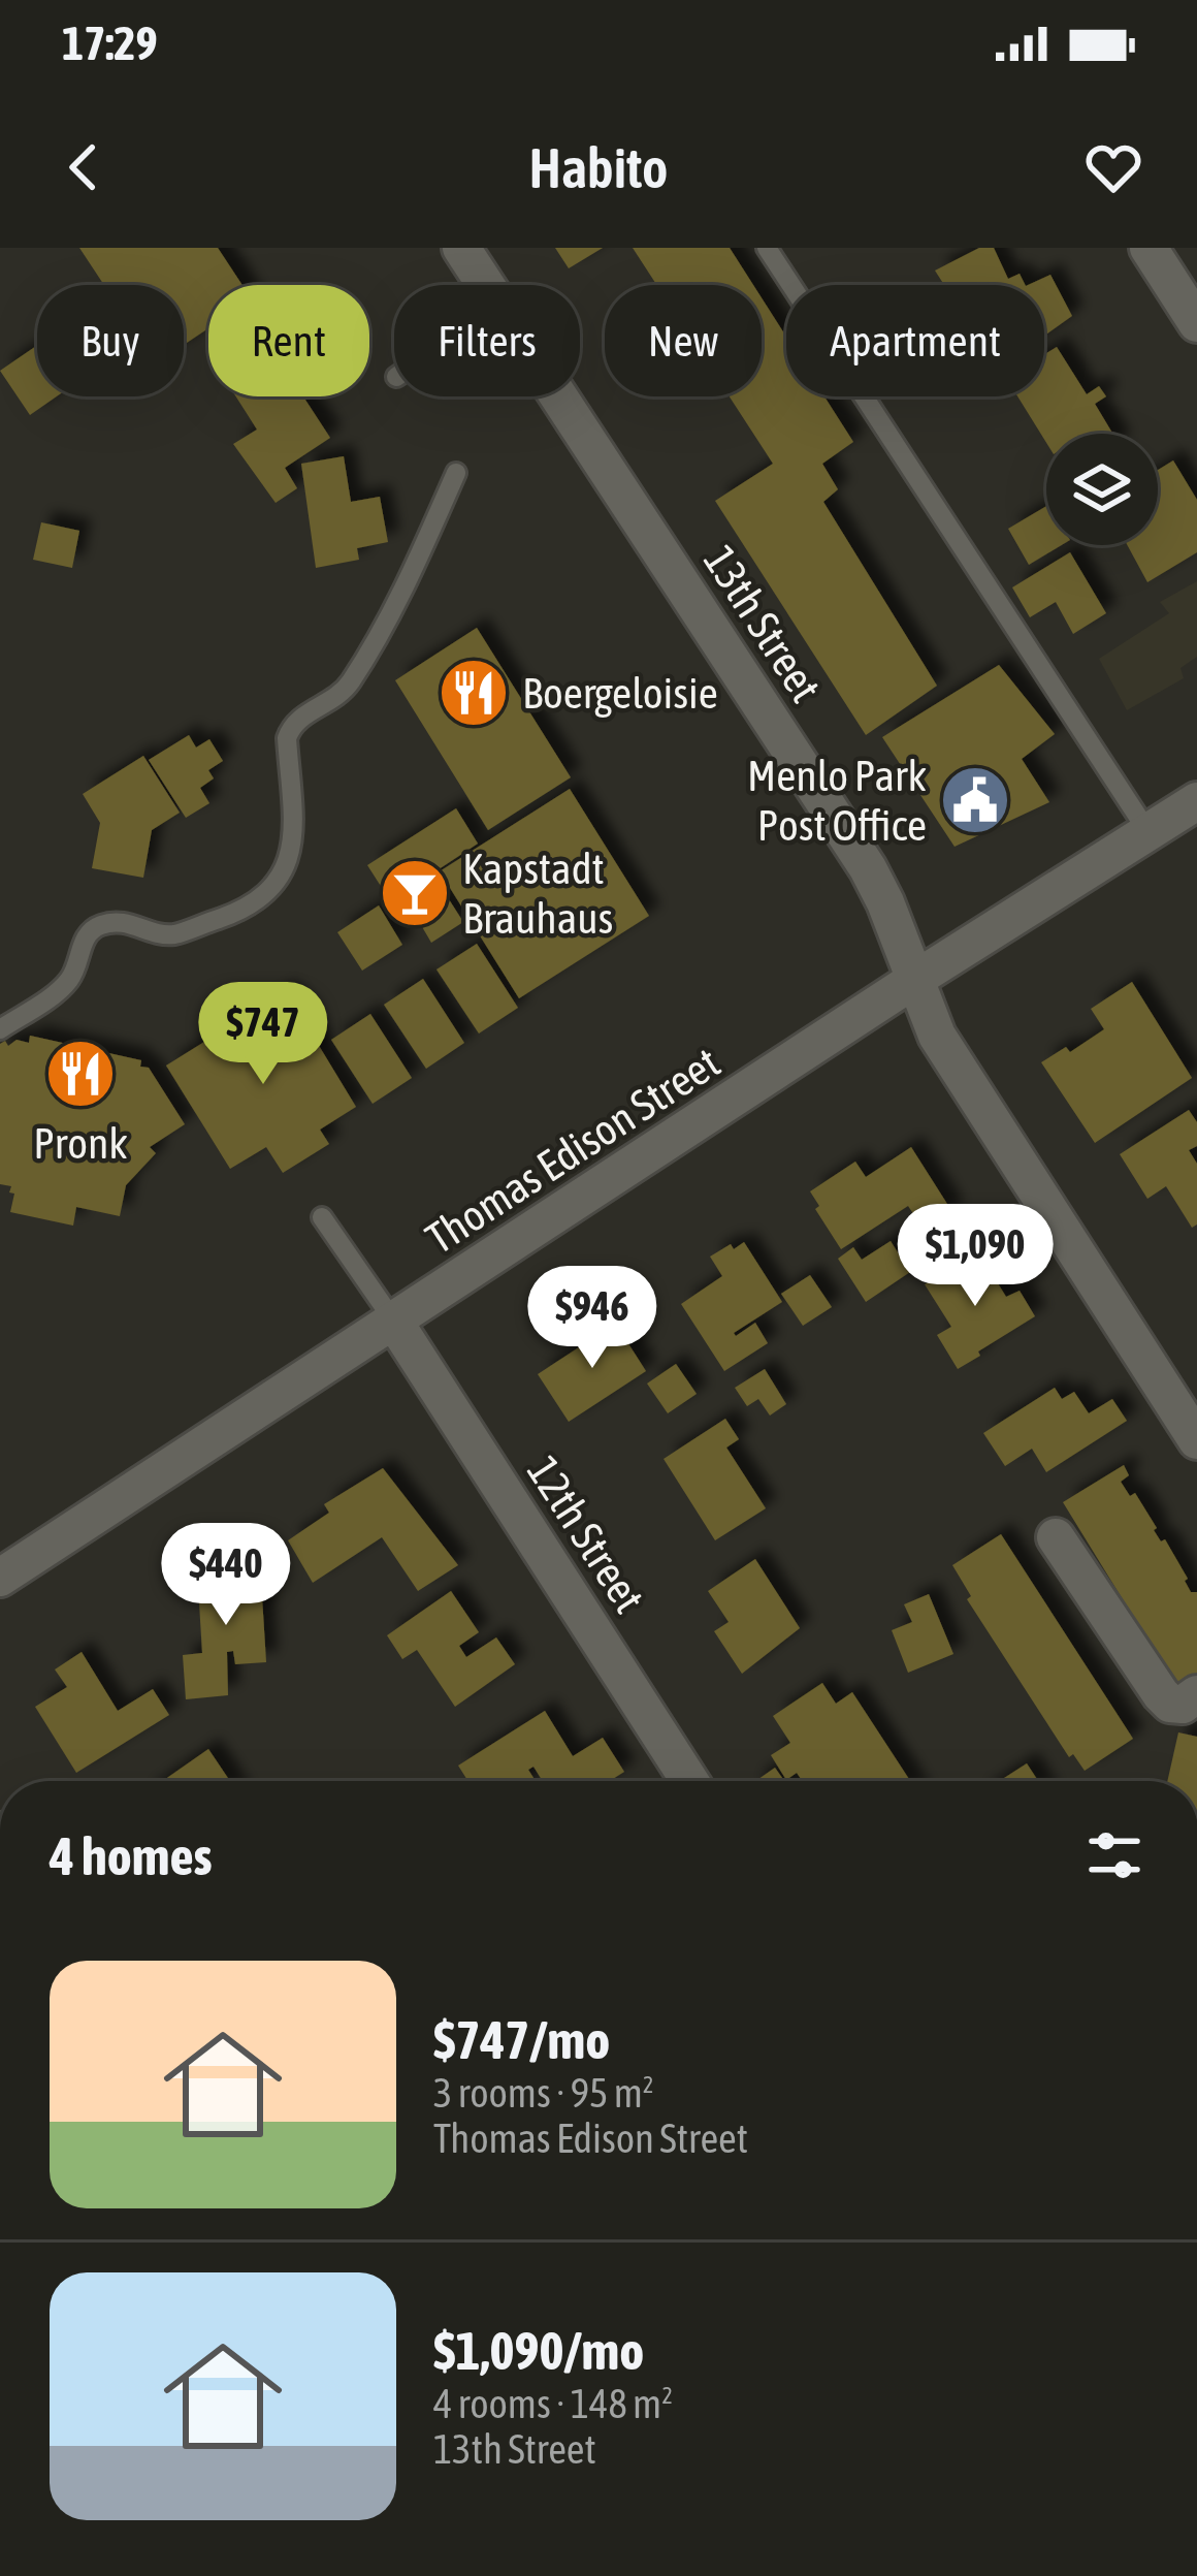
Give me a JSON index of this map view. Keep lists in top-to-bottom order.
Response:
{
  "streets": {
    "street": ["13th Street", "Thomas Edison Street", "12th Street"]
  },
  "crossings": [
    ["13th Street", "Thomas Edison Street"],
    ["Thomas Edison Street", "12th Street"]
  ],
  "places": {
    "restaurant": ["Boergeloisie", "Pronk"],
    "public building": ["Menlo Park Post Office"],
    "bar": ["Kapstadt Brauhaus"]
  },
  "page": {
    "status": "17:29",
    "header": "Habito",
    "chip": [
      "Buy",
      "Rent",
      "Filters",
      "New",
      "Apartment"
    ],
    "price": [
      "$747",
      "$1,090",
      "$946",
      "$440"
    ],
    "heading": "4 homes",
    "list": [
      {
        "name": "$747/mo",
        "note": "3 rooms · 95 m² · Thomas Edison Street"
      },
      {
        "name": "$1,090/mo",
        "note": "4 rooms · 148 m² · 13th Street"
      }
    ]
  }
}
